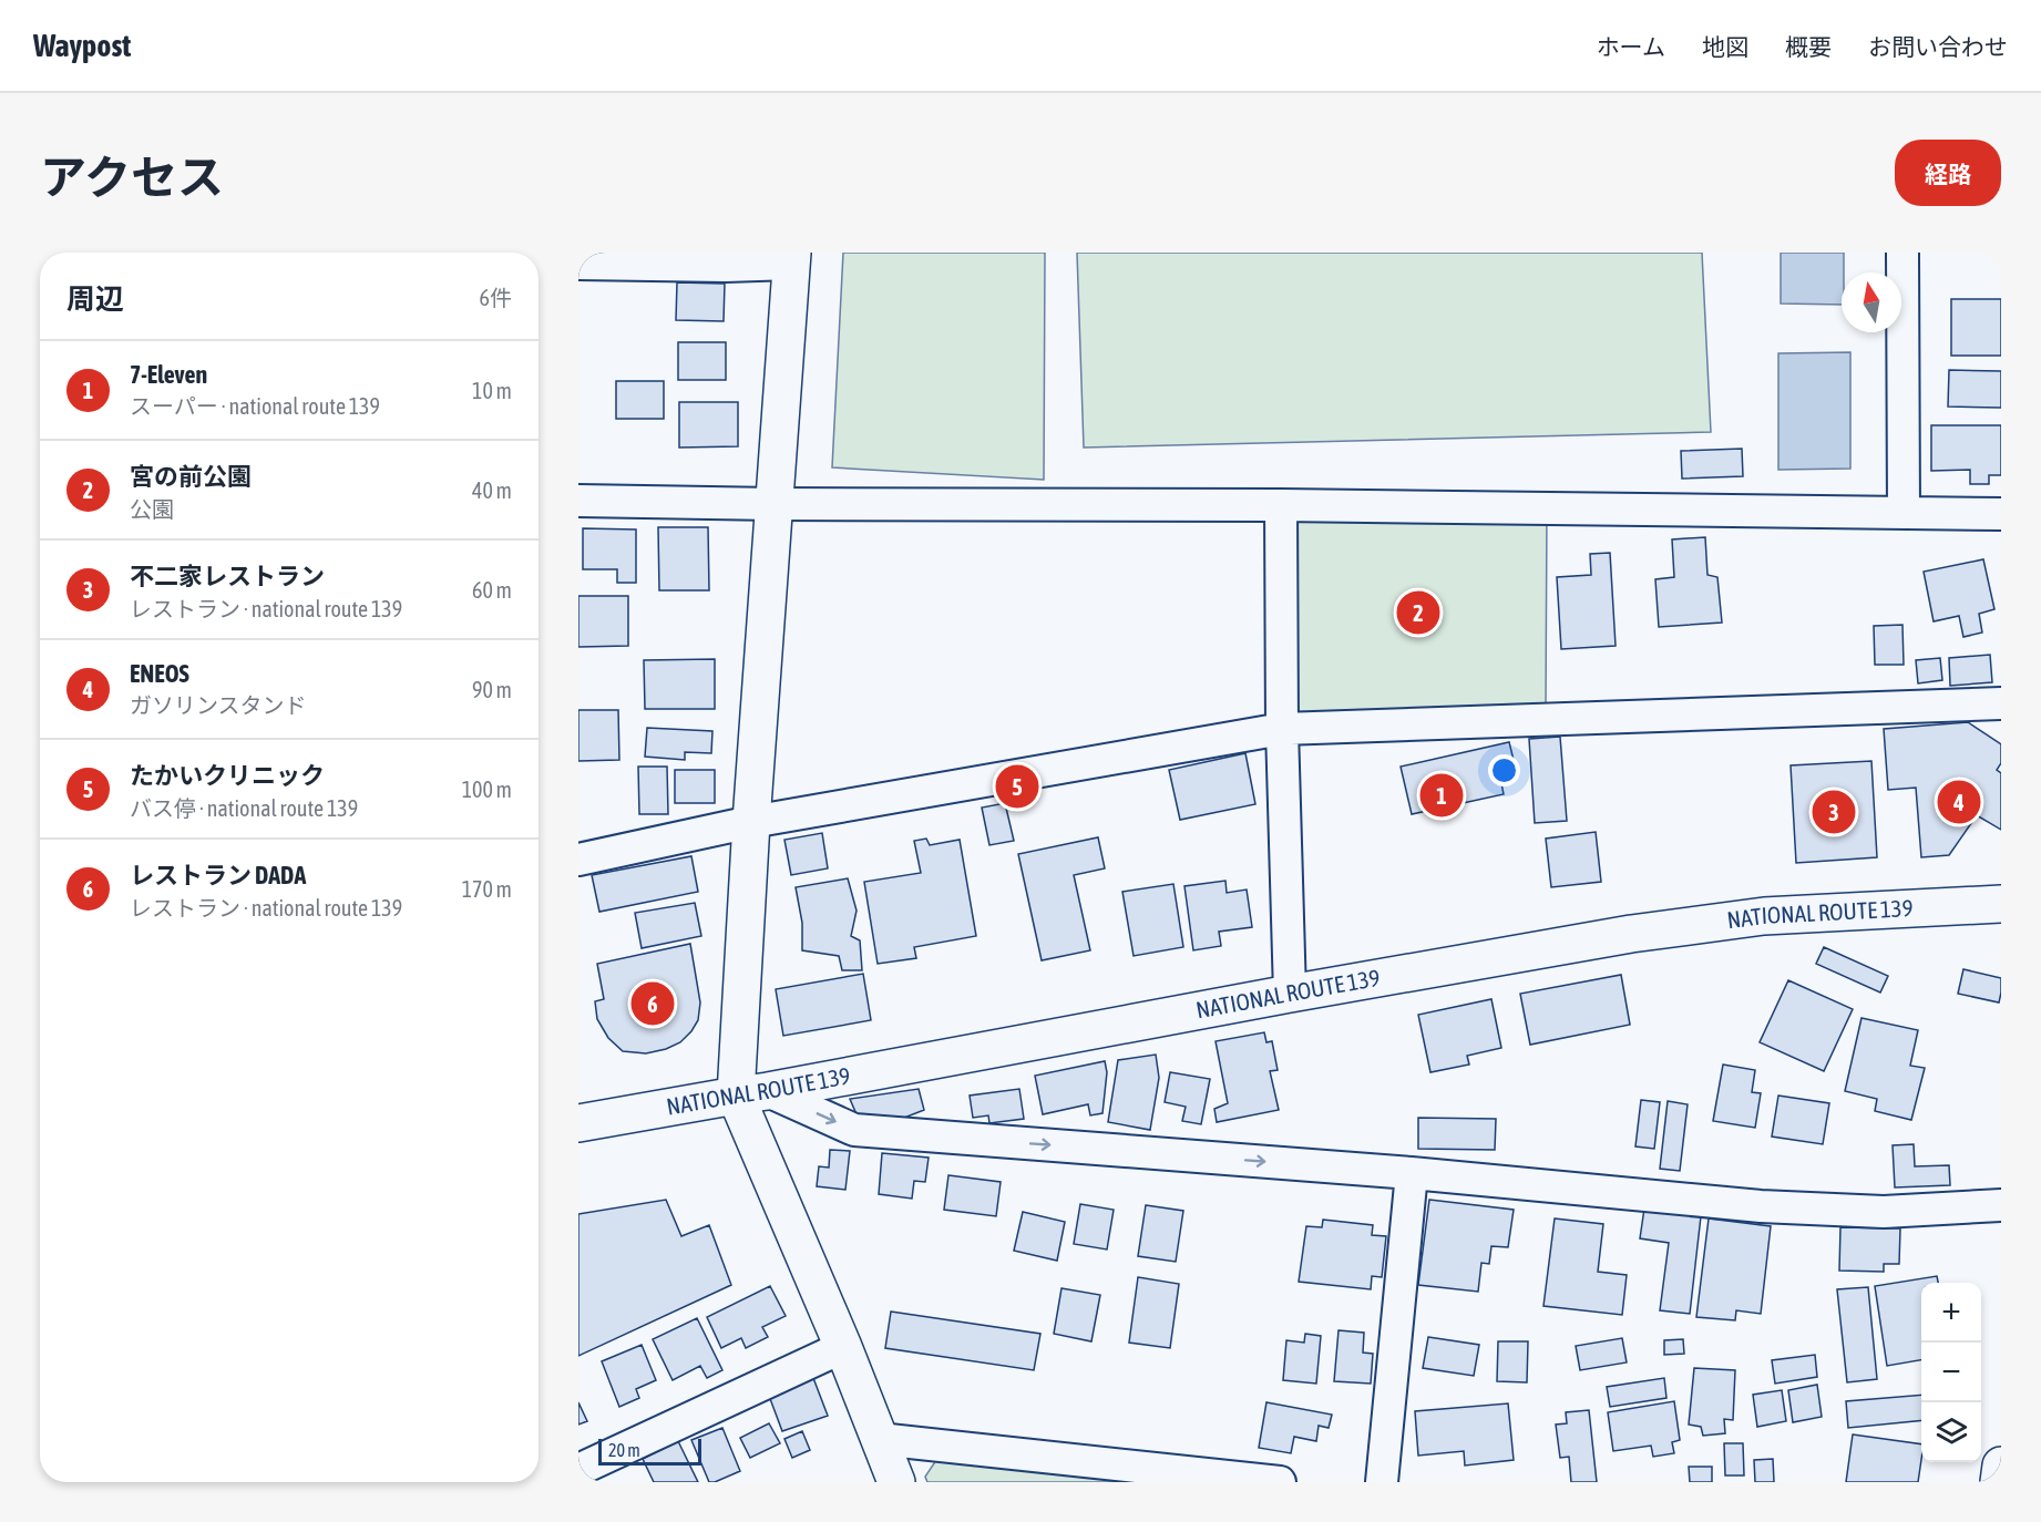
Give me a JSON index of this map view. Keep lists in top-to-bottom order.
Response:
{
  "streets": {
    "main road": ["NATIONAL ROUTE 139"]
  },
  "scale_bar": "20 m",
  "north": "top",
  "page": {
    "header": "Waypost",
    "nav": [
      "ホーム",
      "地図",
      "概要",
      "お問い合わせ"
    ],
    "title": "アクセス",
    "buttons": "経路",
    "heading": ["周辺", "6件"],
    "list": [
      {
        "mark": "1",
        "name": "7-Eleven",
        "note": "スーパー · national route 139",
        "value": "10 m"
      },
      {
        "mark": "2",
        "name": "宮の前公園",
        "note": "公園",
        "value": "40 m"
      },
      {
        "mark": "3",
        "name": "不二家レストラン",
        "note": "レストラン · national route 139",
        "value": "60 m"
      },
      {
        "mark": "4",
        "name": "ENEOS",
        "note": "ガソリンスタンド",
        "value": "90 m"
      },
      {
        "mark": "5",
        "name": "たかいクリニック",
        "note": "バス停 · national route 139",
        "value": "100 m"
      },
      {
        "mark": "6",
        "name": "レストラン DADA",
        "note": "レストラン · national route 139",
        "value": "170 m"
      }
    ],
    "pins": [
      "2",
      "5",
      "1",
      "4",
      "3",
      "6"
    ],
    "map_buttons": ["+", "−"],
    "scale": "20 m"
  }
}
